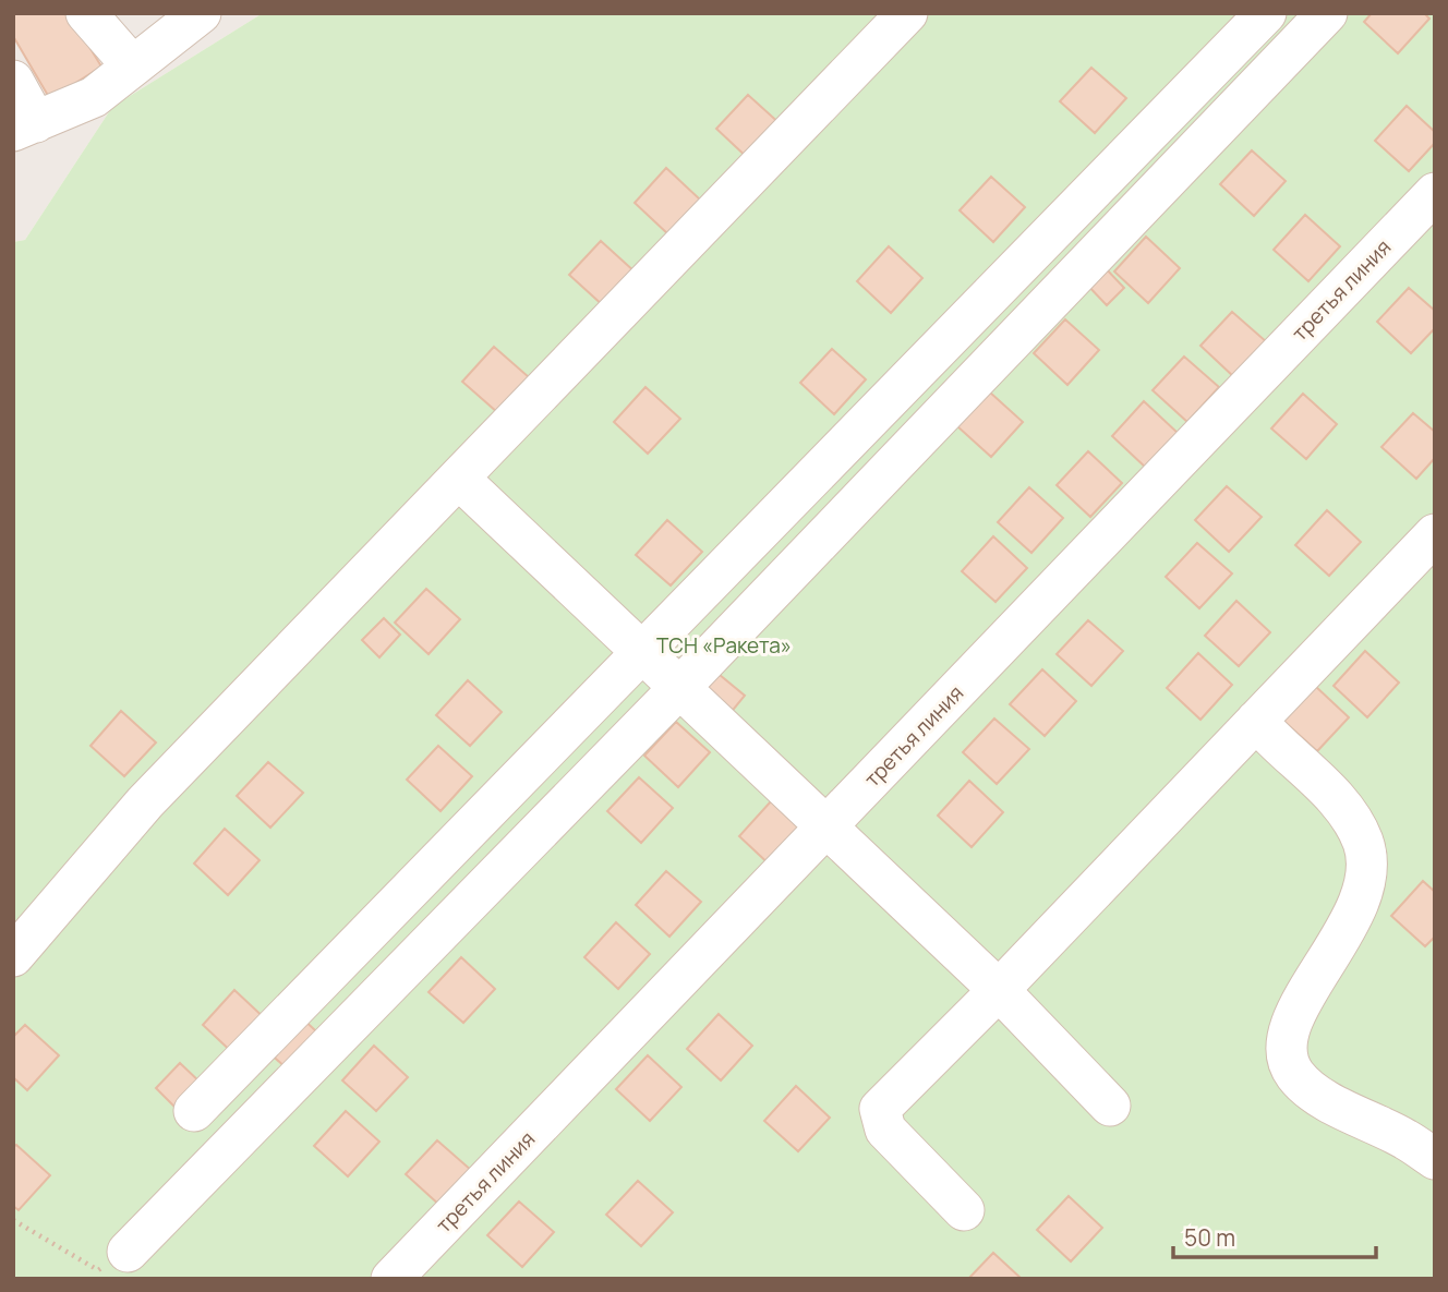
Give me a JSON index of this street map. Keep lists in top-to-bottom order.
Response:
{
  "streets": {
    "lane": ["третья линия"]
  },
  "parks": ["ТСН «Ракета»"],
  "scale_bar": "50 m"
}
